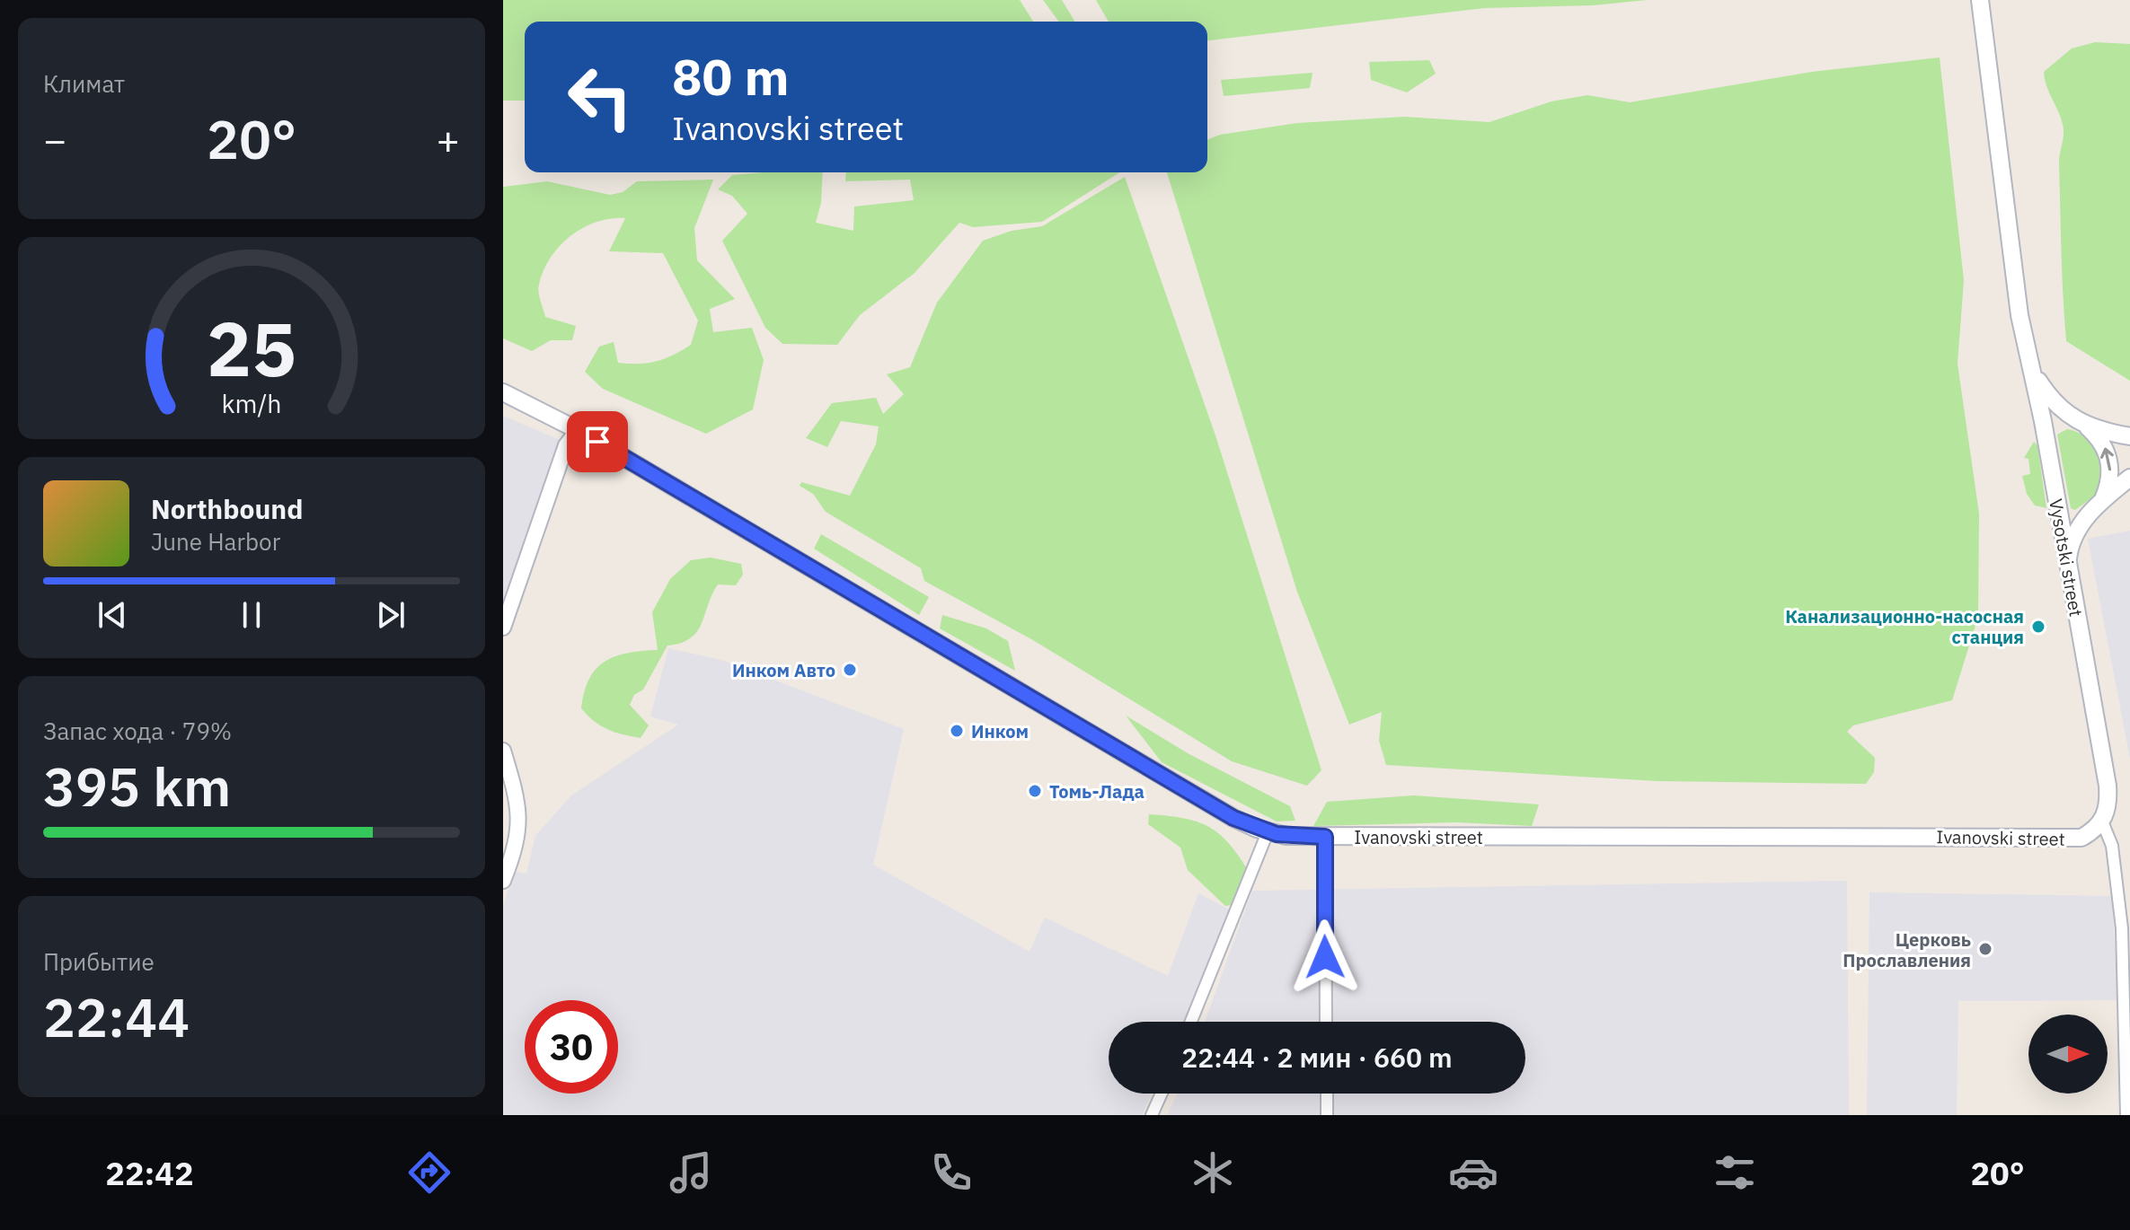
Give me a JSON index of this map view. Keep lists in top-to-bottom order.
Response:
{
  "streets": {
    "main road": ["Vysotski street", "Ivanovski street"]
  },
  "crossings": [
    ["Vysotski street", "Ivanovski street"]
  ],
  "places": [
    "Канализационно-насосная станция",
    "Инком Авто",
    "Инком",
    "Томь-Лада",
    "Церковь Прославления"
  ],
  "north": "right",
  "page": {
    "tile": [
      "Климат",
      ["Запас хода · 79%", "395 km"],
      ["Прибытие", "22:44"]
    ],
    "turn": ["80 m", "Ivanovski street"],
    "heat": ["−", "20°", "+"],
    "song": ["Northbound", "June Harbor"],
    "limit": "30",
    "trip": "22:44 · 2 мин · 660 m",
    "tabs": ["22:42", "20°"],
    "gauge": ["25", "km/h"]
  }
}
